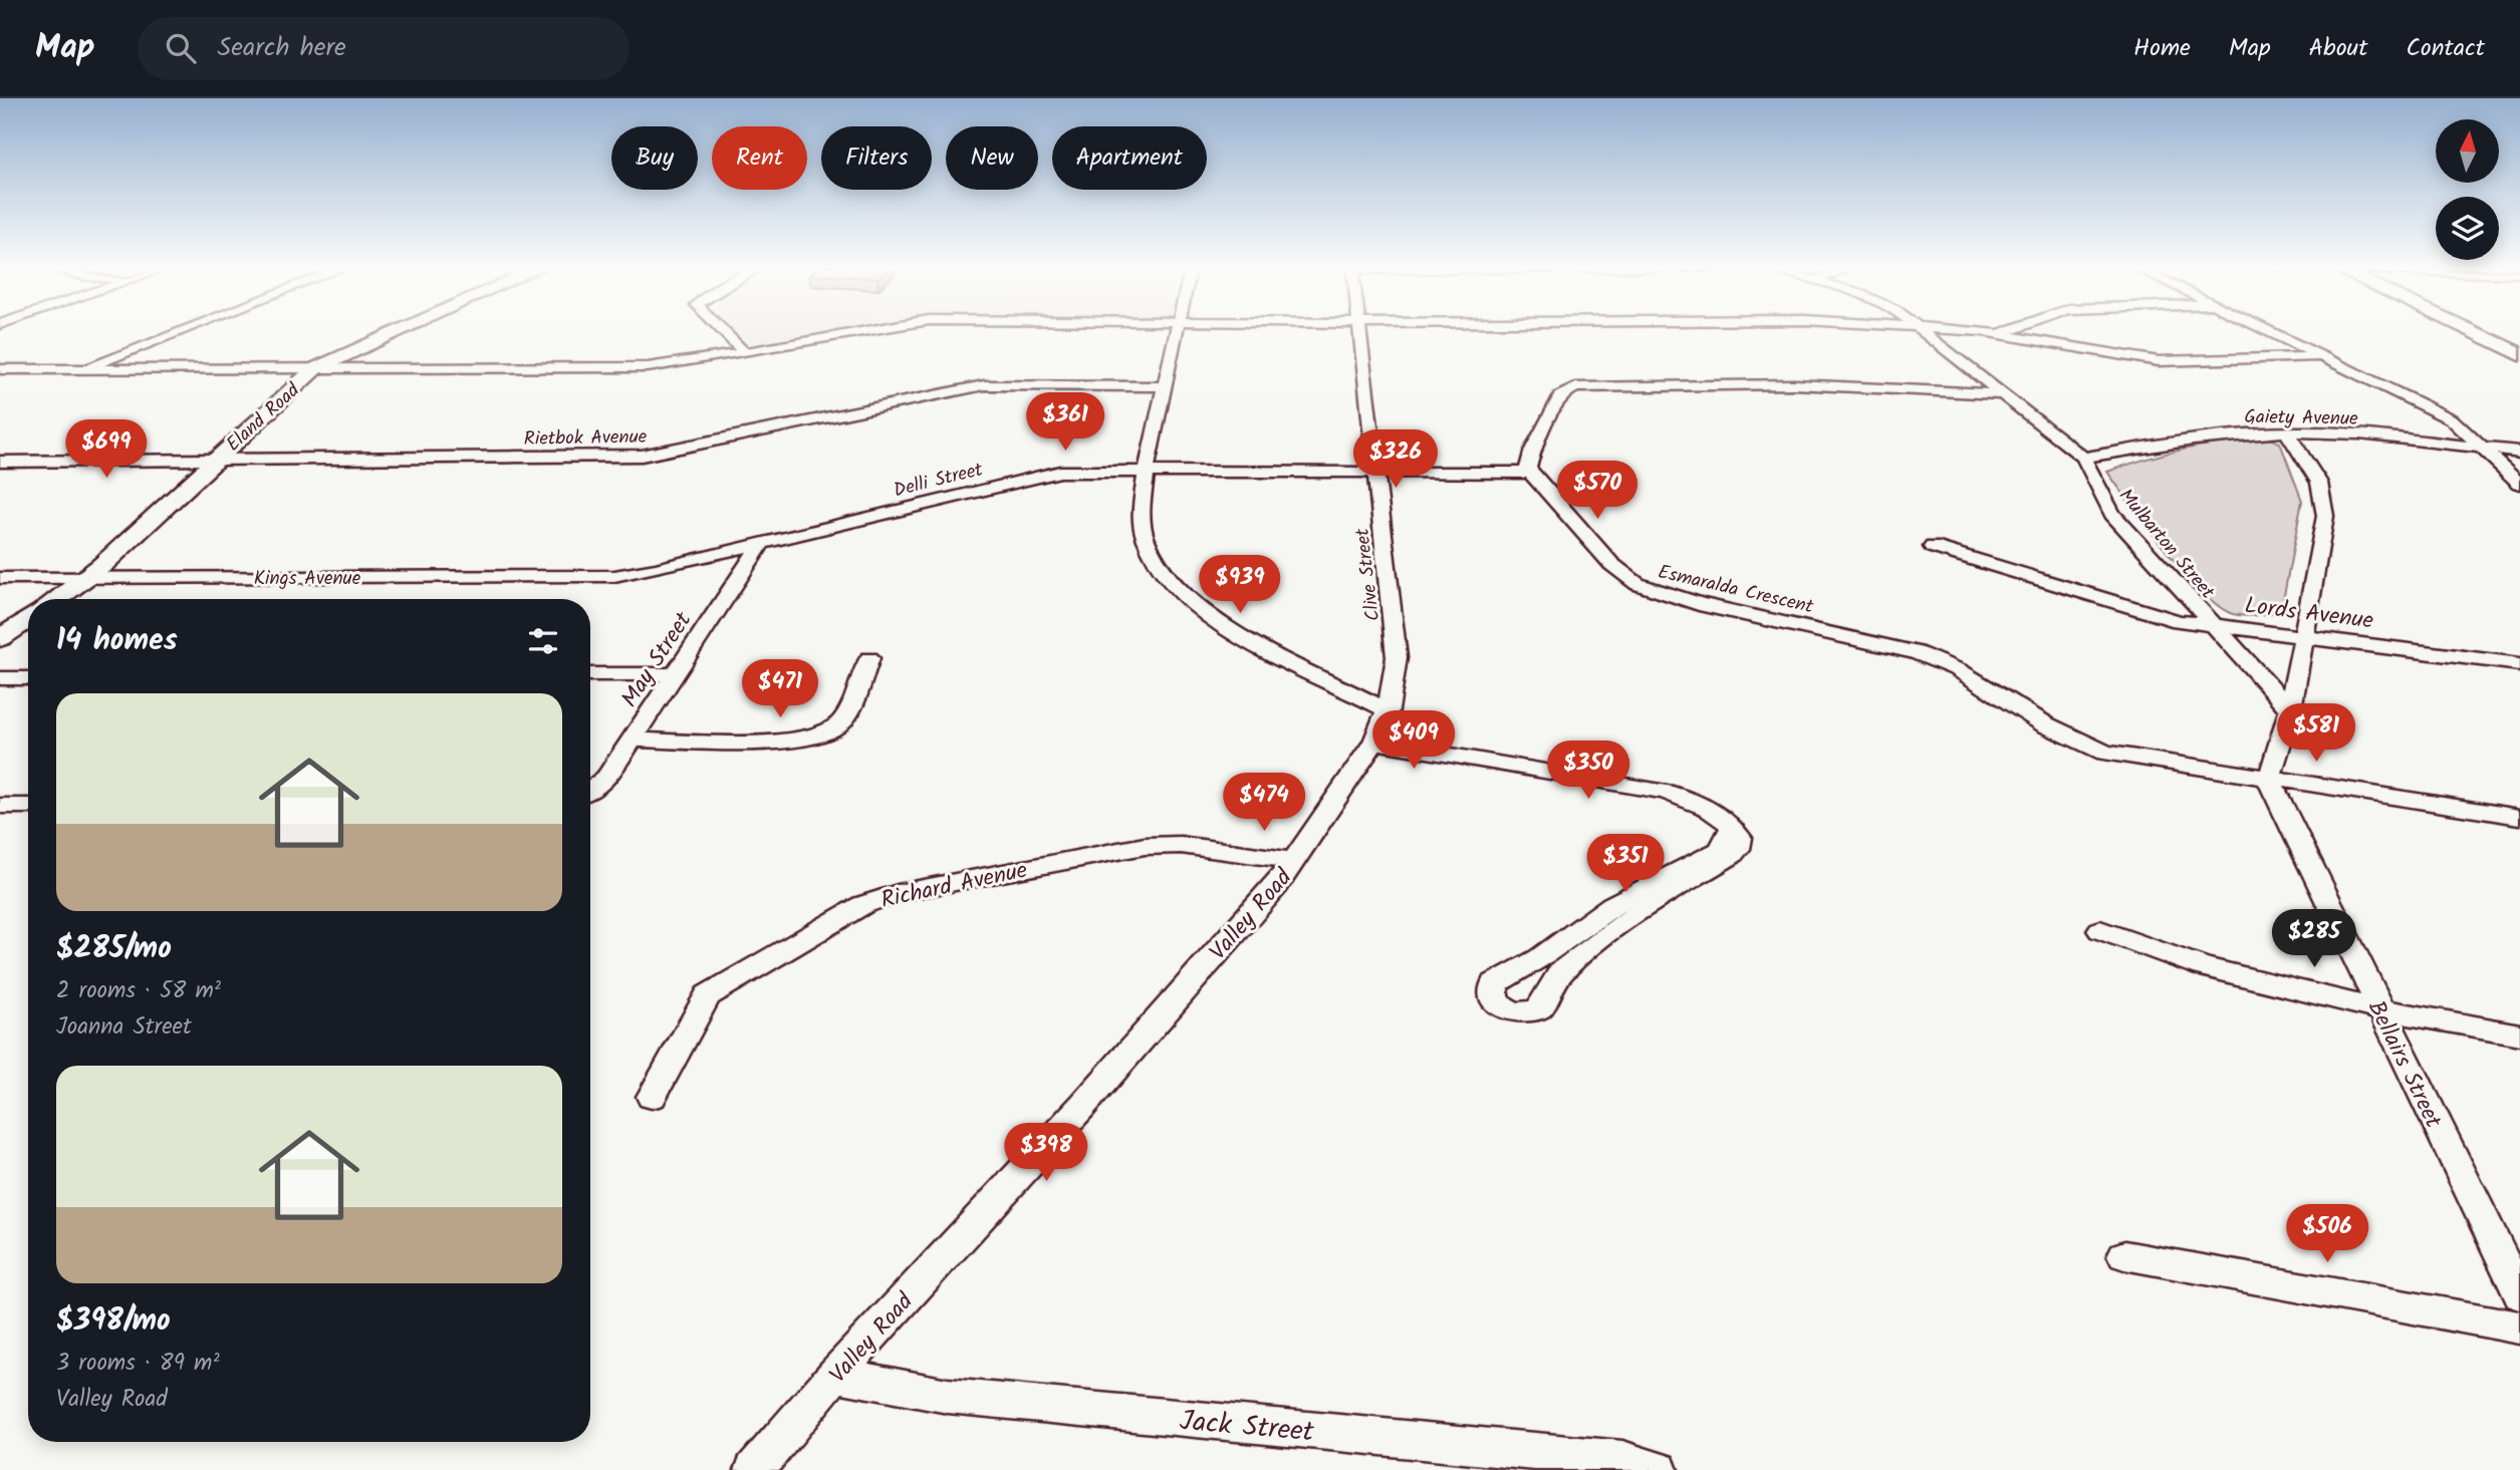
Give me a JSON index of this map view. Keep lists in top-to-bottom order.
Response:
{
  "streets": {
    "street": [
      "Eland Road",
      "Gaiety Avenue",
      "Rietbok Avenue",
      "Delli Street",
      "Mulbarton Street",
      "Clive Street",
      "Kings Avenue",
      "Esmaralda Crescent",
      "Lords Avenue",
      "May Street",
      "Richard Avenue",
      "Valley Road",
      "Bellairs Street",
      "Jack Street"
    ]
  },
  "crossings": [
    ["Eland Road", "Rietbok Avenue"],
    ["Eland Road", "Kings Avenue"],
    ["Gaiety Avenue", "Mulbarton Street"],
    ["Delli Street", "Clive Street"],
    ["Delli Street", "Kings Avenue"],
    ["Delli Street", "Esmaralda Crescent"],
    ["Delli Street", "May Street"],
    ["Mulbarton Street", "Lords Avenue"],
    ["Clive Street", "Valley Road"],
    ["Esmaralda Crescent", "Bellairs Street"],
    ["Richard Avenue", "Valley Road"],
    ["Valley Road", "Jack Street"]
  ],
  "north": "top",
  "page": {
    "header": "Map",
    "search": "Search here",
    "nav": [
      "Home",
      "Map",
      "About",
      "Contact"
    ],
    "chip": [
      "Buy",
      "Rent",
      "Filters",
      "New",
      "Apartment"
    ],
    "price": [
      "$361",
      "$699",
      "$326",
      "$570",
      "$939",
      "$471",
      "$581",
      "$409",
      "$350",
      "$474",
      "$351",
      "$285",
      "$398",
      "$506"
    ],
    "heading": "14 homes",
    "list": [
      {
        "name": "$285/mo",
        "note": "2 rooms · 58 m² · Joanna Street"
      },
      {
        "name": "$398/mo",
        "note": "3 rooms · 89 m² · Valley Road"
      }
    ]
  }
}
